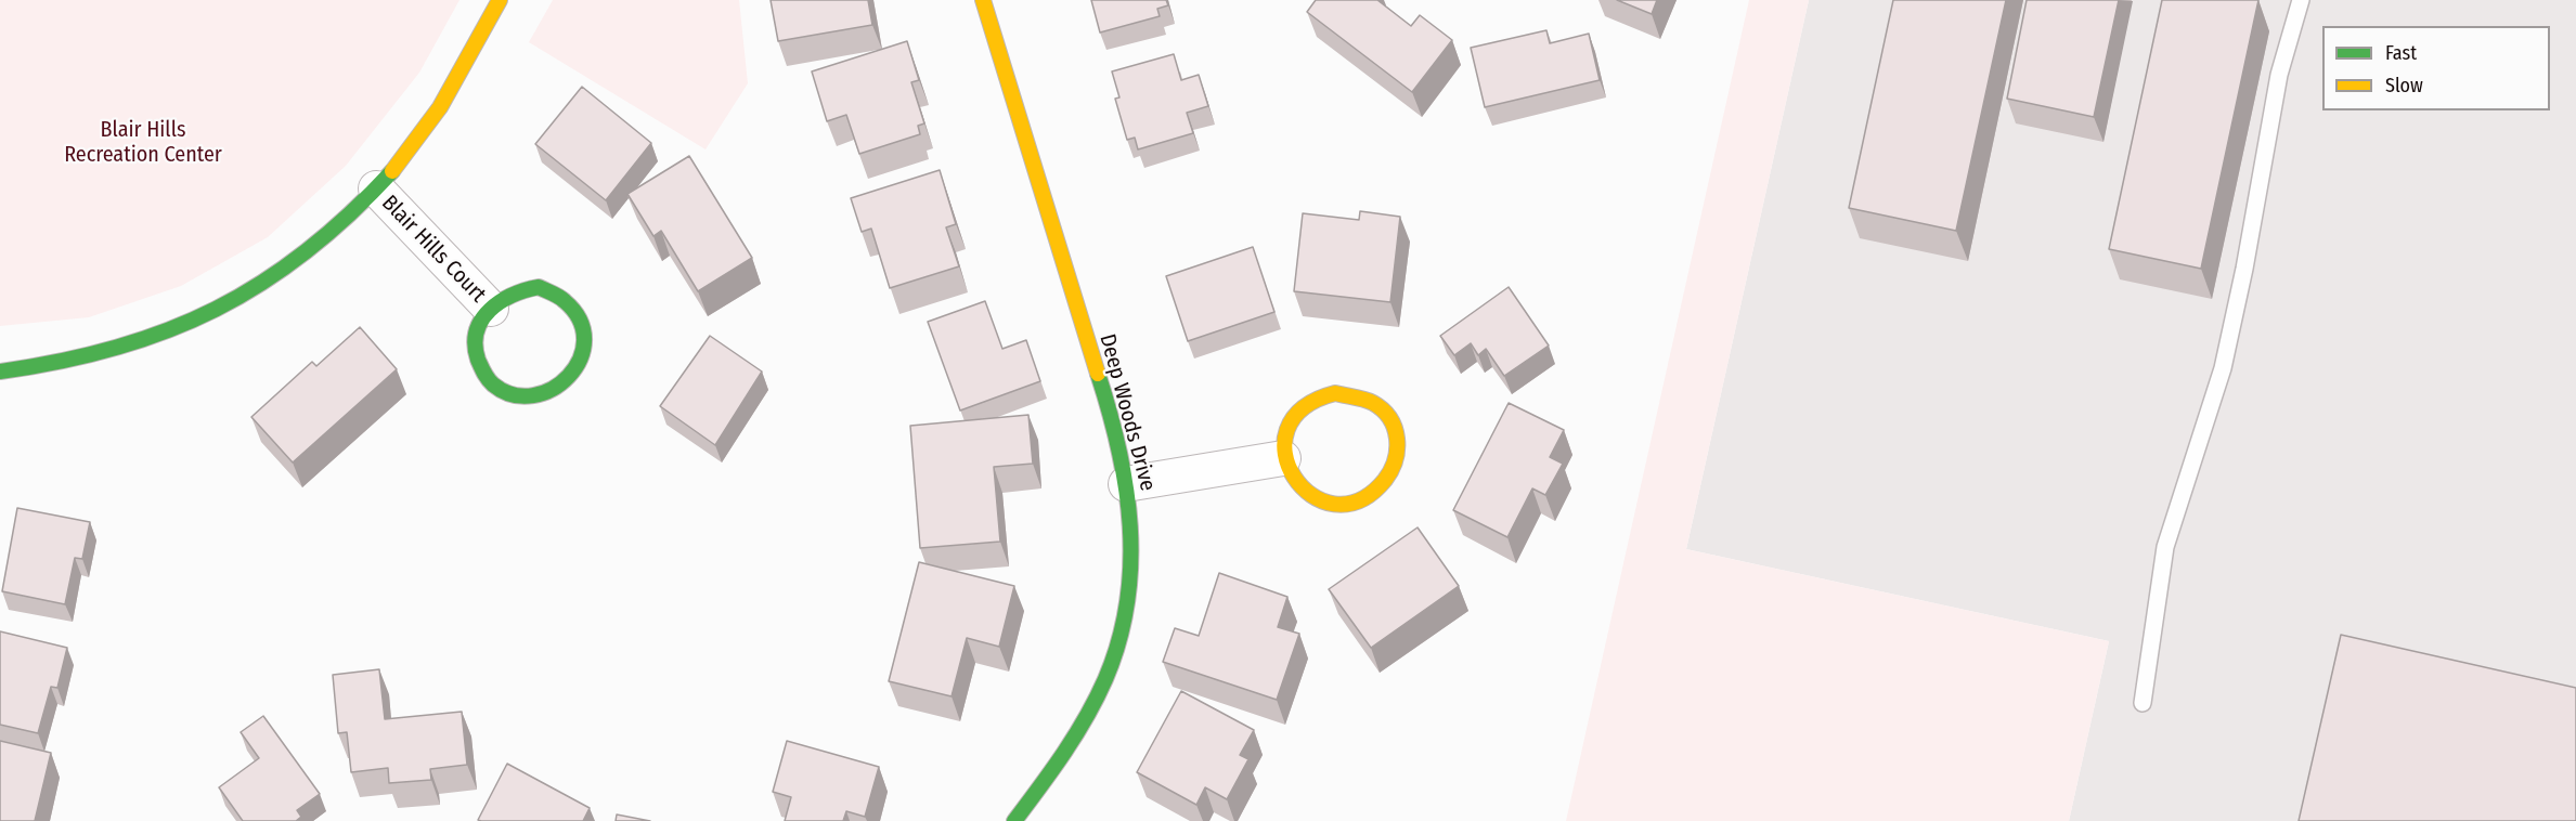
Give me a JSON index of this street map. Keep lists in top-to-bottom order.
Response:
{
  "streets": {
    "street": ["Blair Hills Court", "Deep Woods Drive"]
  },
  "parks": ["Blair Hills Recreation Center"],
  "legend": ["Fast", "Slow"]
}
